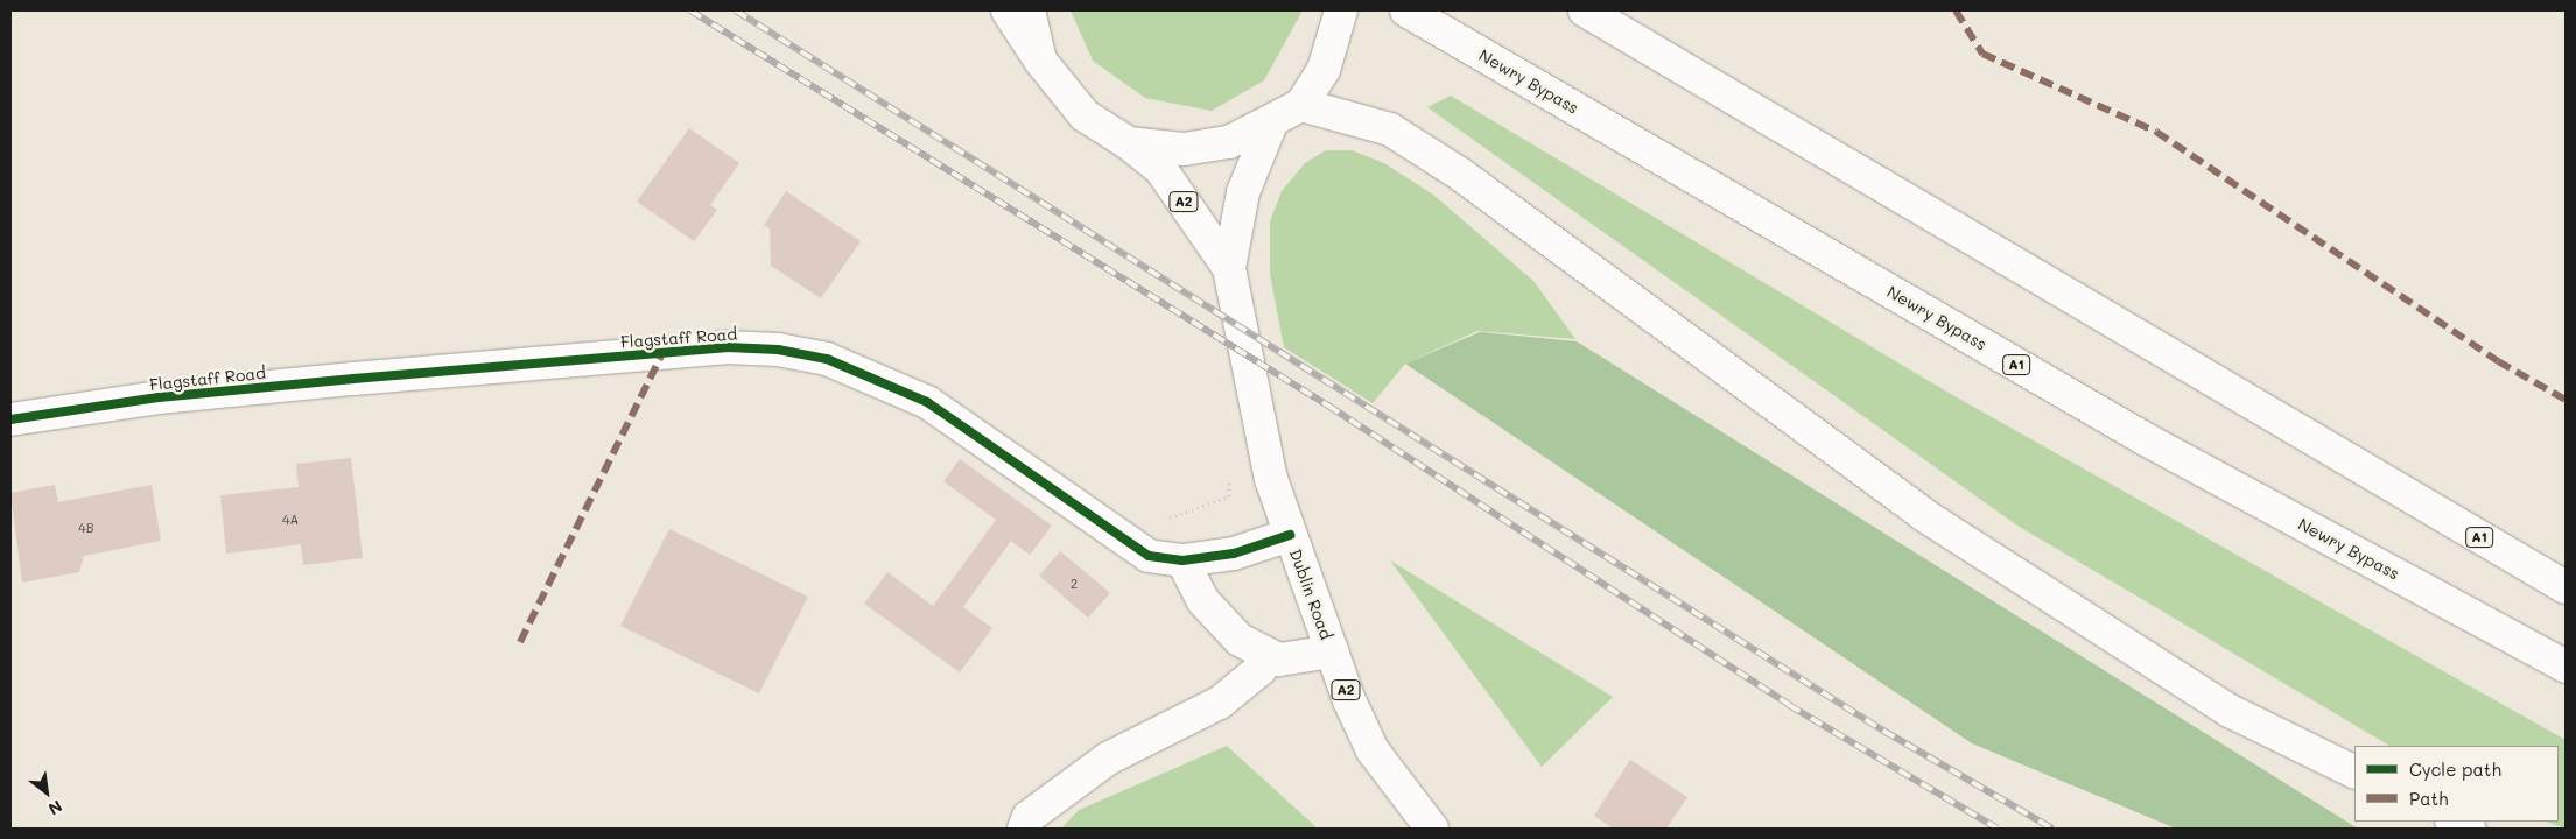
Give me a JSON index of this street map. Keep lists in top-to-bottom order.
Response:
{
  "streets": {
    "main road": [
      "Newry Bypass",
      "A2",
      "Flagstaff Road",
      "A1",
      "Dublin Road"
    ]
  },
  "crossings": [
    ["A2", "Dublin Road"],
    ["Flagstaff Road", "Dublin Road"]
  ],
  "house_numbers": ["4A", "4B", "2"],
  "legend": ["Cycle path", "Path"],
  "north": "bottom right"
}
